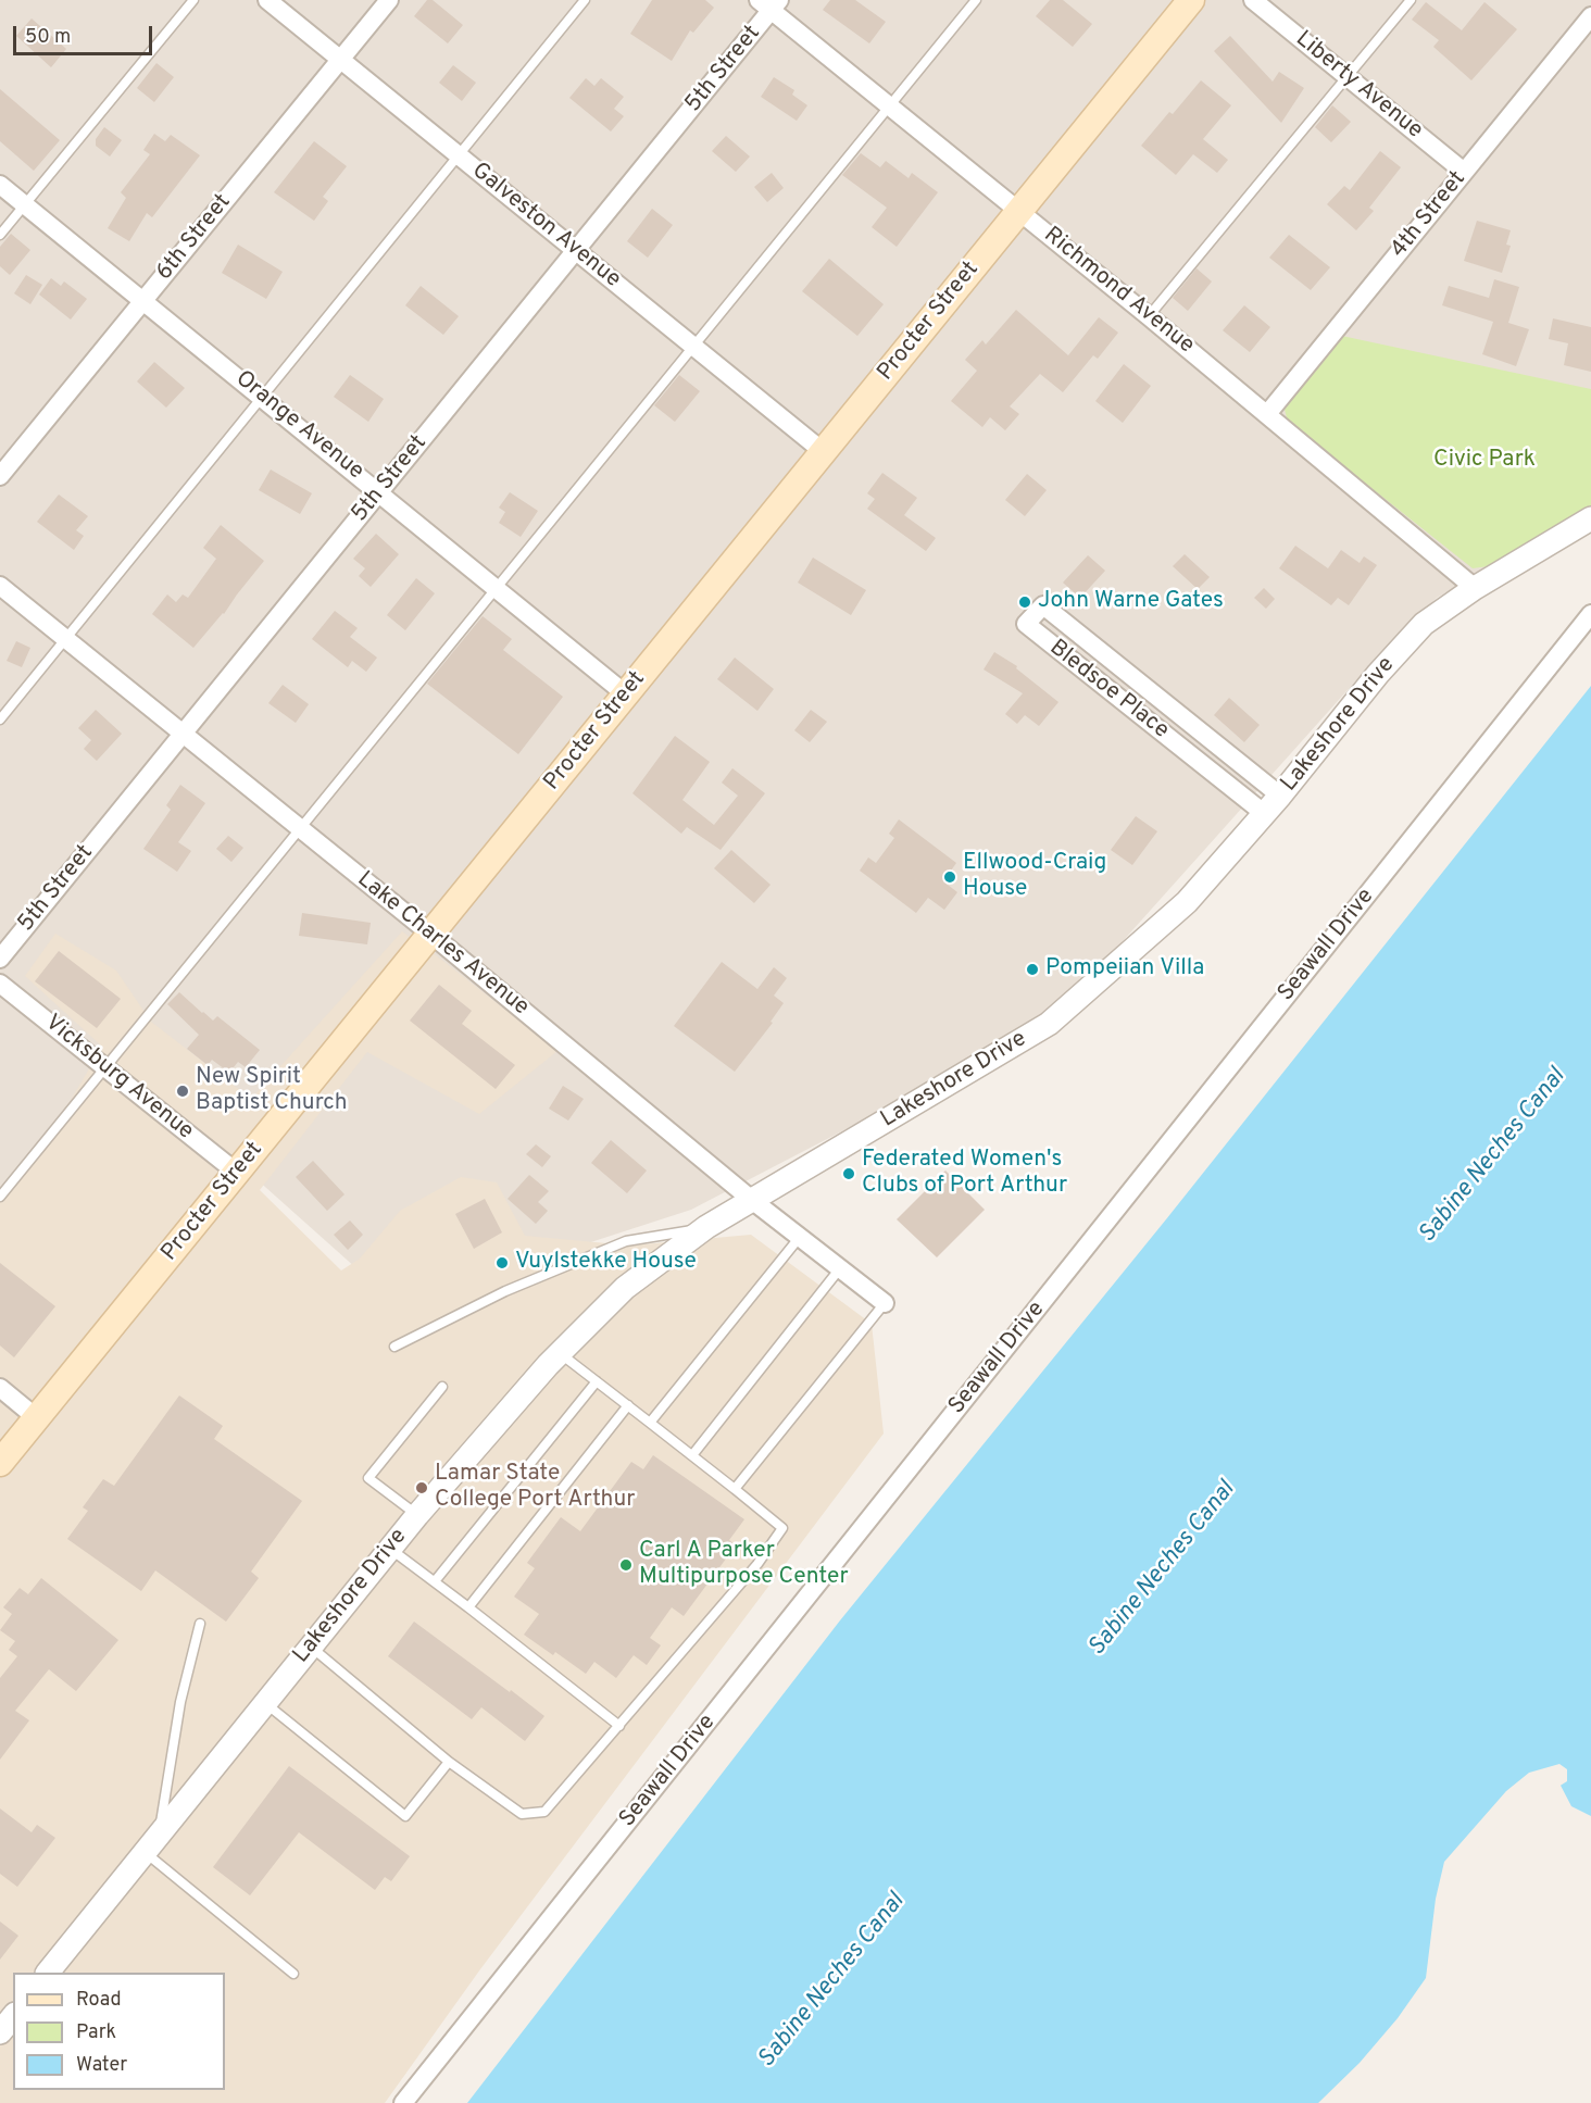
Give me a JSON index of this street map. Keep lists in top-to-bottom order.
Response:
{
  "streets": {
    "main road": ["Procter Street"],
    "street": [
      "5th Street",
      "Liberty Avenue",
      "4th Street",
      "Galveston Avenue",
      "6th Street",
      "Richmond Avenue",
      "Orange Avenue",
      "Bledsoe Place",
      "Lakeshore Drive",
      "Lake Charles Avenue",
      "Seawall Drive",
      "Vicksburg Avenue"
    ]
  },
  "crossings": [
    ["5th Street", "Galveston Avenue"],
    ["5th Street", "Richmond Avenue"],
    ["5th Street", "Orange Avenue"],
    ["5th Street", "Lake Charles Avenue"],
    ["Liberty Avenue", "4th Street"],
    ["4th Street", "Richmond Avenue"],
    ["Galveston Avenue", "6th Street"],
    ["Galveston Avenue", "Procter Street"],
    ["6th Street", "Orange Avenue"],
    ["Richmond Avenue", "Procter Street"],
    ["Richmond Avenue", "Lakeshore Drive"],
    ["Procter Street", "Orange Avenue"],
    ["Procter Street", "Lake Charles Avenue"],
    ["Procter Street", "Vicksburg Avenue"],
    ["Bledsoe Place", "Lakeshore Drive"],
    ["Lakeshore Drive", "Lake Charles Avenue"]
  ],
  "water": ["Sabine Neches Canal"],
  "parks": ["Civic Park"],
  "places": [
    "John Warne Gates",
    "Ellwood-Craig House",
    "Pompeiian Villa",
    "New Spirit Baptist Church",
    "Federated Women's Clubs of Port Arthur",
    "Vuylstekke House",
    "Lamar State College Port Arthur",
    "Carl A Parker Multipurpose Center"
  ],
  "legend": ["Road", "Park", "Water"],
  "scale_bar": "50 m"
}
